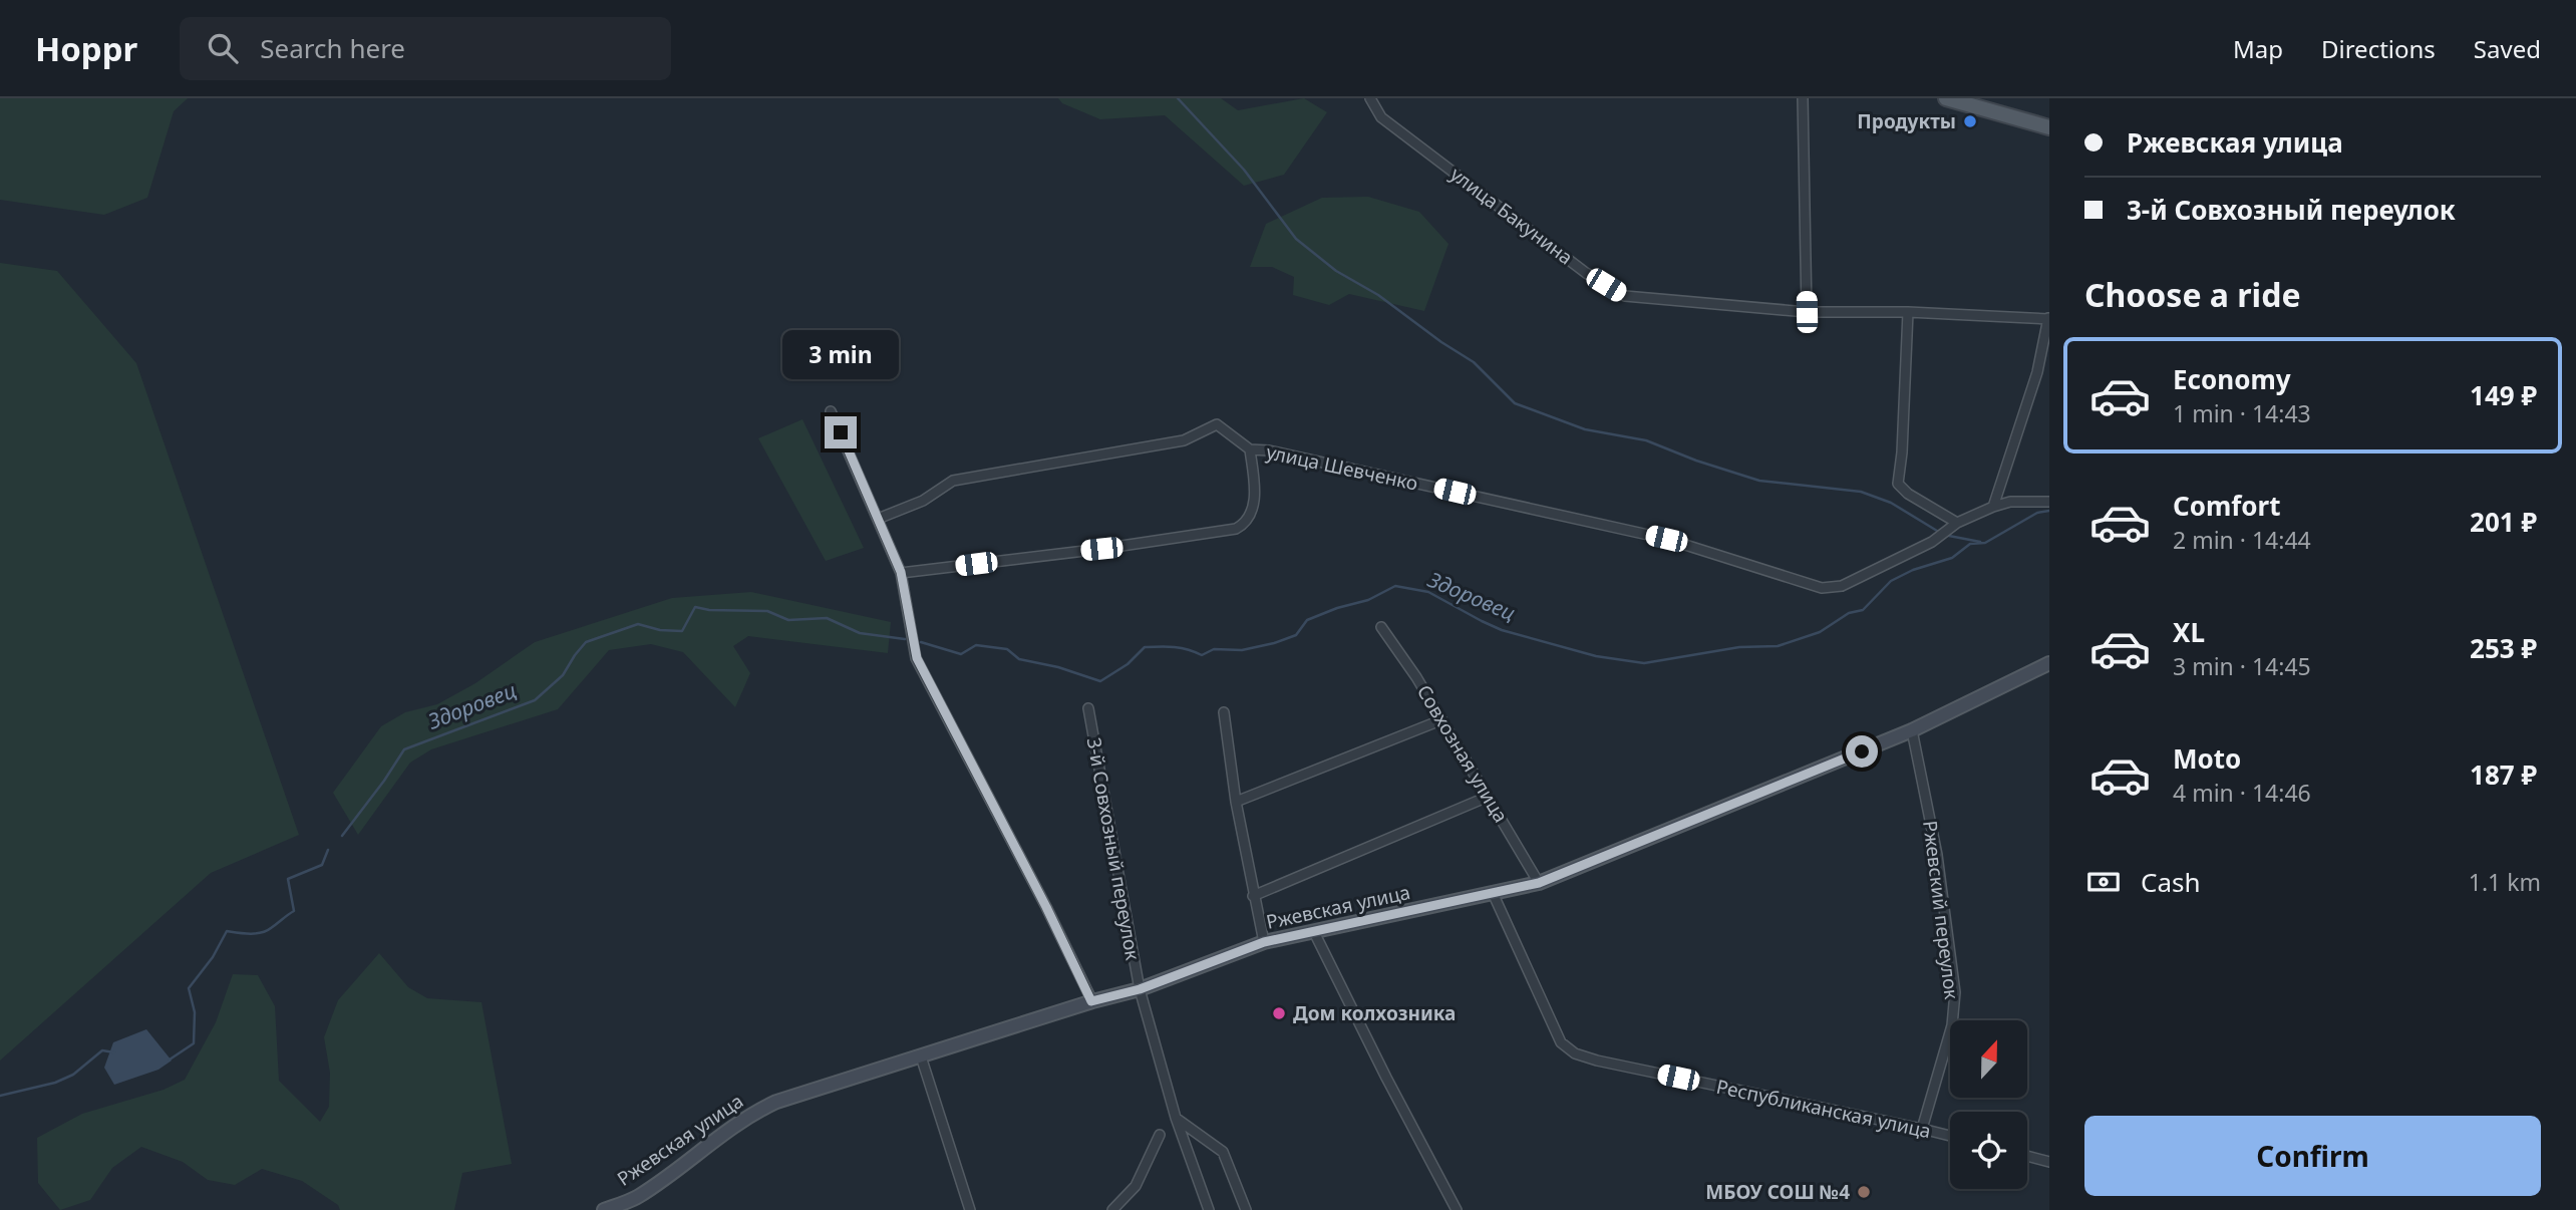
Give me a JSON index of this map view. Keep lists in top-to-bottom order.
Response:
{
  "streets": {
    "main road": ["Ржевская улица"],
    "street": [
      "улица Бакунина",
      "улица Шевченко",
      "Совхозная улица",
      "3-й Совхозный переулок",
      "Ржевский переулок",
      "Республиканская улица"
    ]
  },
  "crossings": [
    ["Совхозная улица", "Ржевская улица"],
    ["3-й Совхозный переулок", "Ржевская улица"],
    ["Ржевская улица", "Ржевский переулок"],
    ["Ржевская улица", "Республиканская улица"],
    ["Ржевский переулок", "Республиканская улица"]
  ],
  "water": ["Здоровец"],
  "places": ["Продукты", "Дом колхозника", "МБОУ СОШ №4"],
  "north": "top",
  "page": {
    "header": "Hoppr",
    "search": "Search here",
    "nav": ["Map", "Directions", "Saved"],
    "banner": ["Ржевская улица", "3-й Совхозный переулок"],
    "heading": "Choose a ride",
    "bubble": "3 min",
    "list": [
      {
        "name": "Economy",
        "note": "1 min · 14:43",
        "value": "149 ₽"
      },
      {
        "name": "Comfort",
        "note": "2 min · 14:44",
        "value": "201 ₽"
      },
      {
        "name": "XL",
        "note": "3 min · 14:45",
        "value": "253 ₽"
      },
      {
        "name": "Moto",
        "note": "4 min · 14:46",
        "value": "187 ₽"
      }
    ],
    "pay": ["Cash", "1.1 km"],
    "buttons": "Confirm"
  }
}
